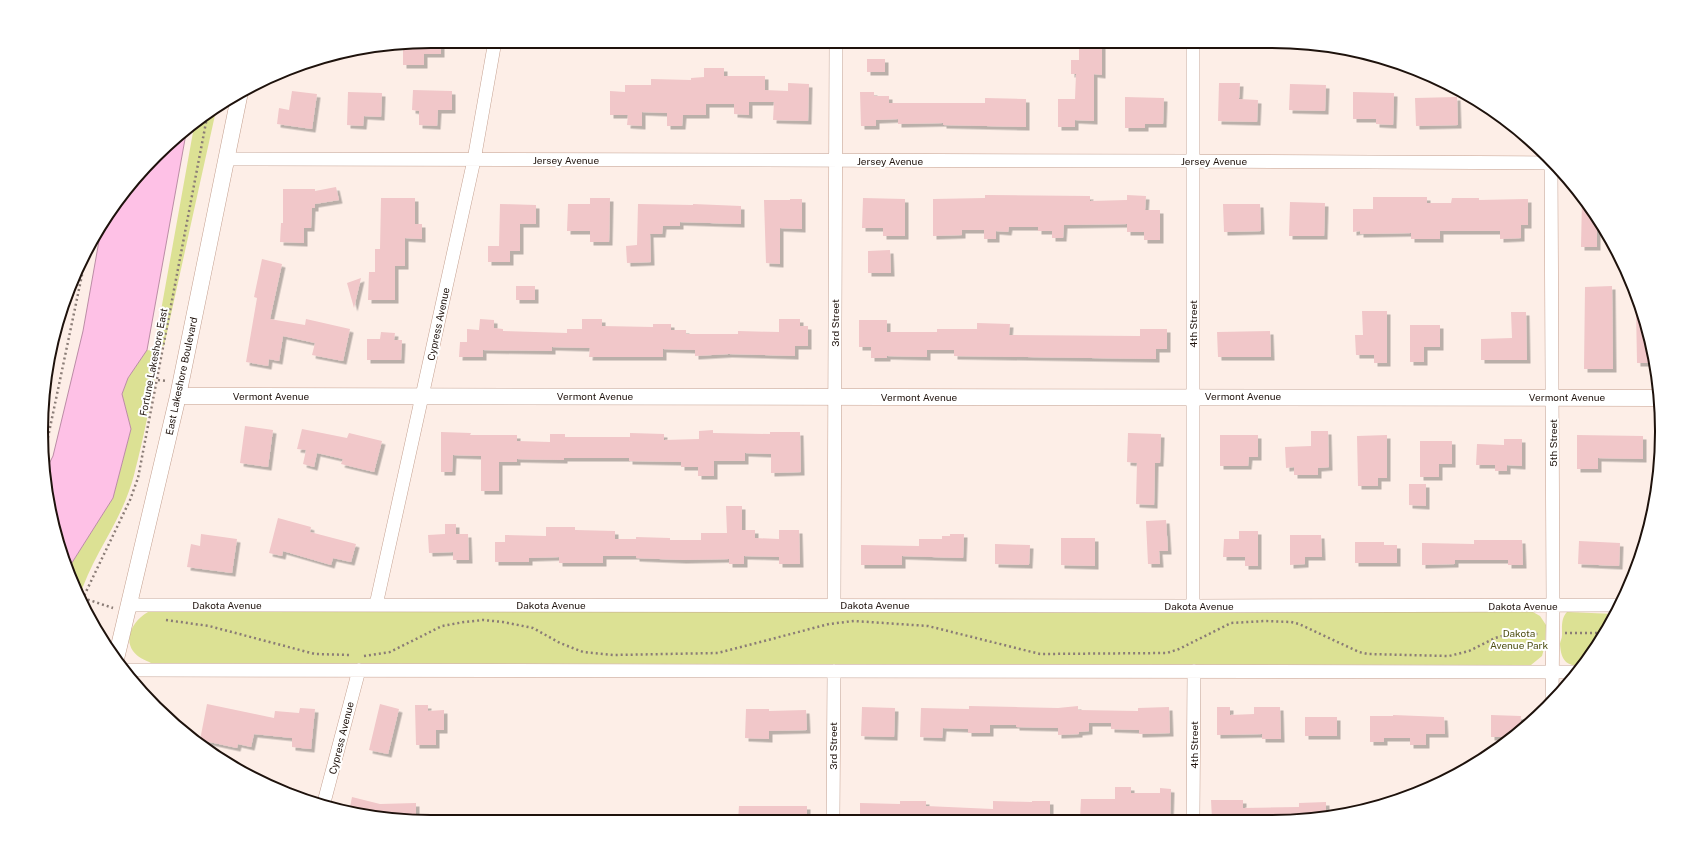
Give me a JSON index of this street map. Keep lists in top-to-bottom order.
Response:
{
  "streets": {
    "street": [
      "Jersey Avenue",
      "3rd Street",
      "Cypress Avenue",
      "4th Street",
      "East Lakeshore Boulevard",
      "Vermont Avenue",
      "5th Street",
      "Dakota Avenue"
    ],
    "path": ["Fortune Lakeshore East"]
  },
  "crossings": [
    ["Jersey Avenue", "3rd Street"],
    ["Jersey Avenue", "Cypress Avenue"],
    ["Jersey Avenue", "4th Street"],
    ["Jersey Avenue", "East Lakeshore Boulevard"],
    ["3rd Street", "Vermont Avenue"],
    ["3rd Street", "Dakota Avenue"],
    ["Cypress Avenue", "Vermont Avenue"],
    ["Cypress Avenue", "Dakota Avenue"],
    ["4th Street", "Vermont Avenue"],
    ["4th Street", "Dakota Avenue"],
    ["East Lakeshore Boulevard", "Vermont Avenue"],
    ["East Lakeshore Boulevard", "Dakota Avenue"],
    ["Vermont Avenue", "5th Street"],
    ["5th Street", "Dakota Avenue"]
  ],
  "parks": ["Dakota Avenue Park"]
}
